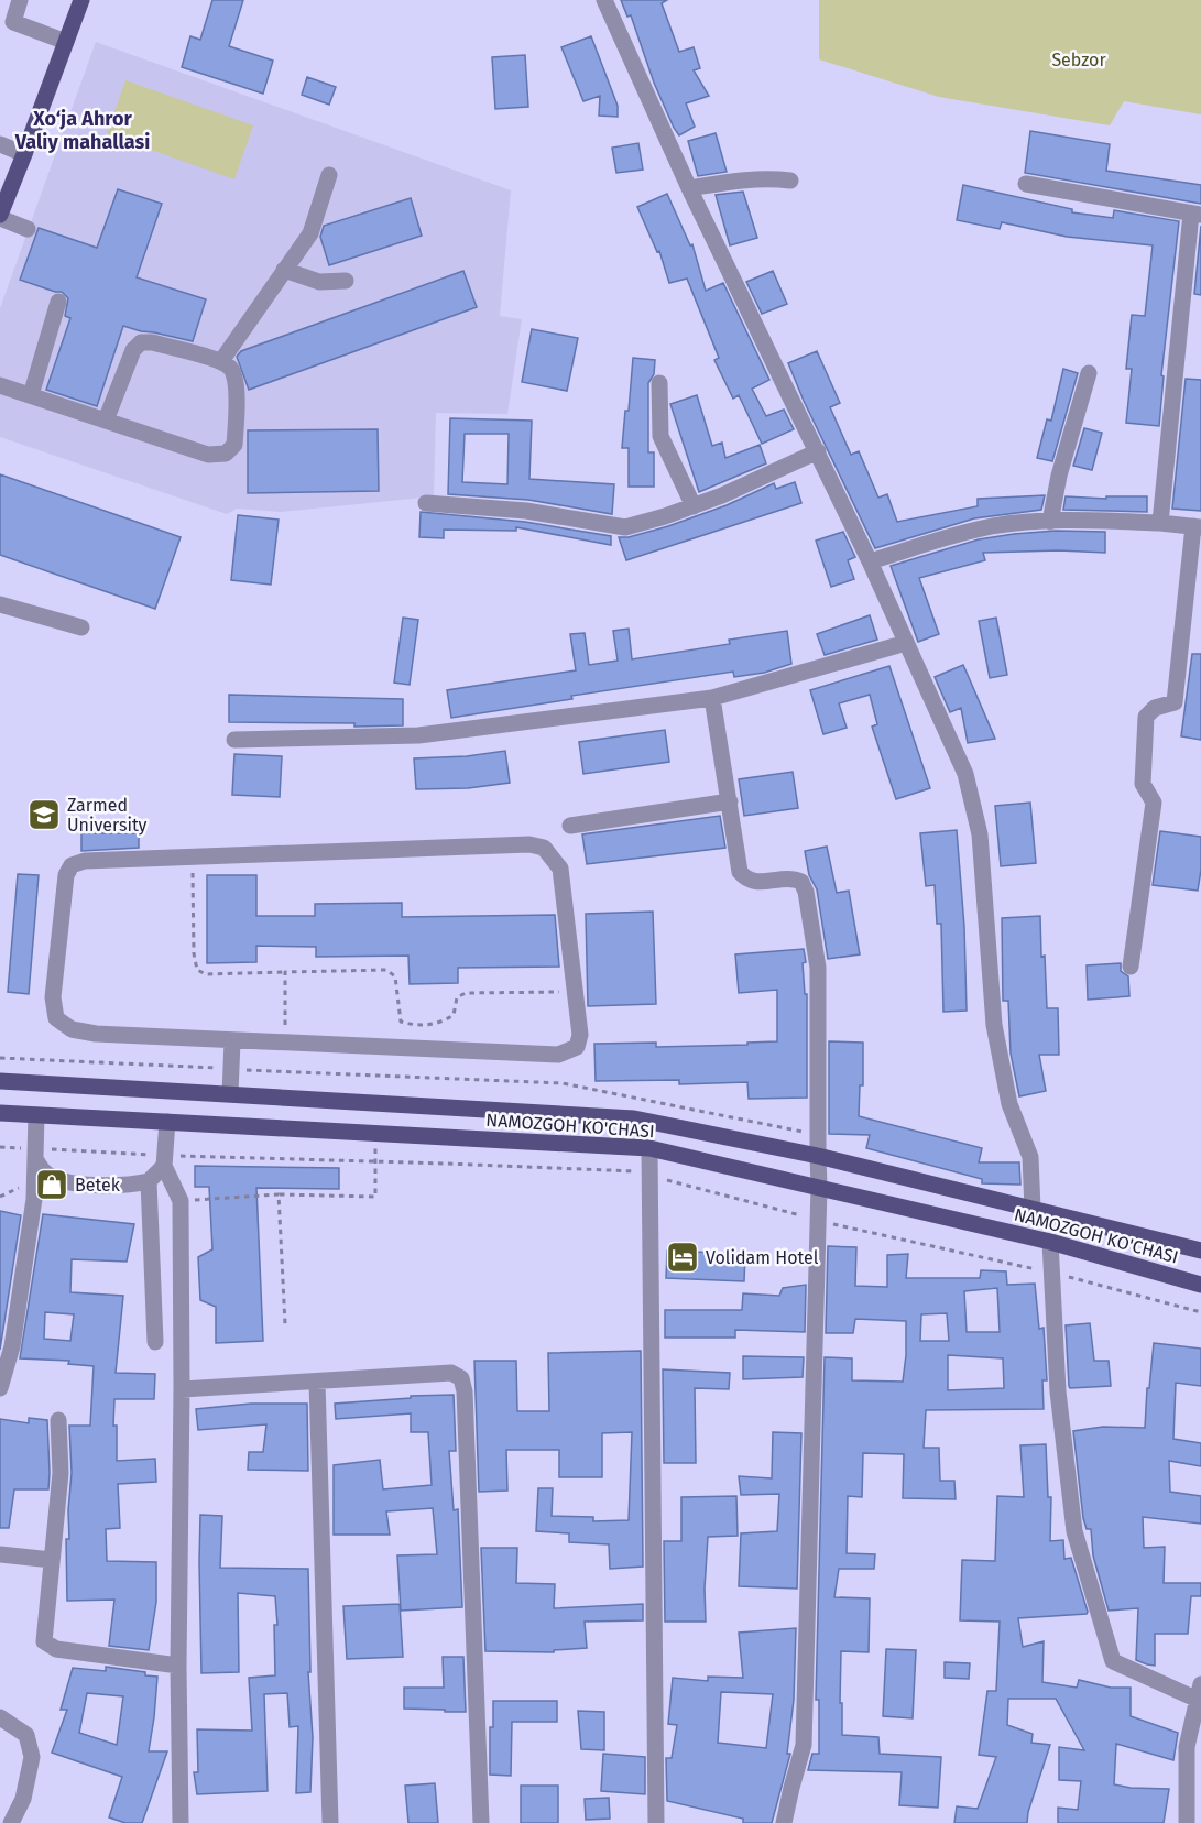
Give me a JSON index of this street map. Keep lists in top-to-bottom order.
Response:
{
  "streets": {
    "main road": ["NAMOZGOH KO'CHASI"]
  },
  "districts": ["Xo‘ja Ahror Valiy mahallasi"],
  "parks": ["Sebzor"],
  "places": {
    "school or university": ["Zarmed University"],
    "shop": ["Betek"],
    "hotel": ["Volidam Hotel"]
  }
}
